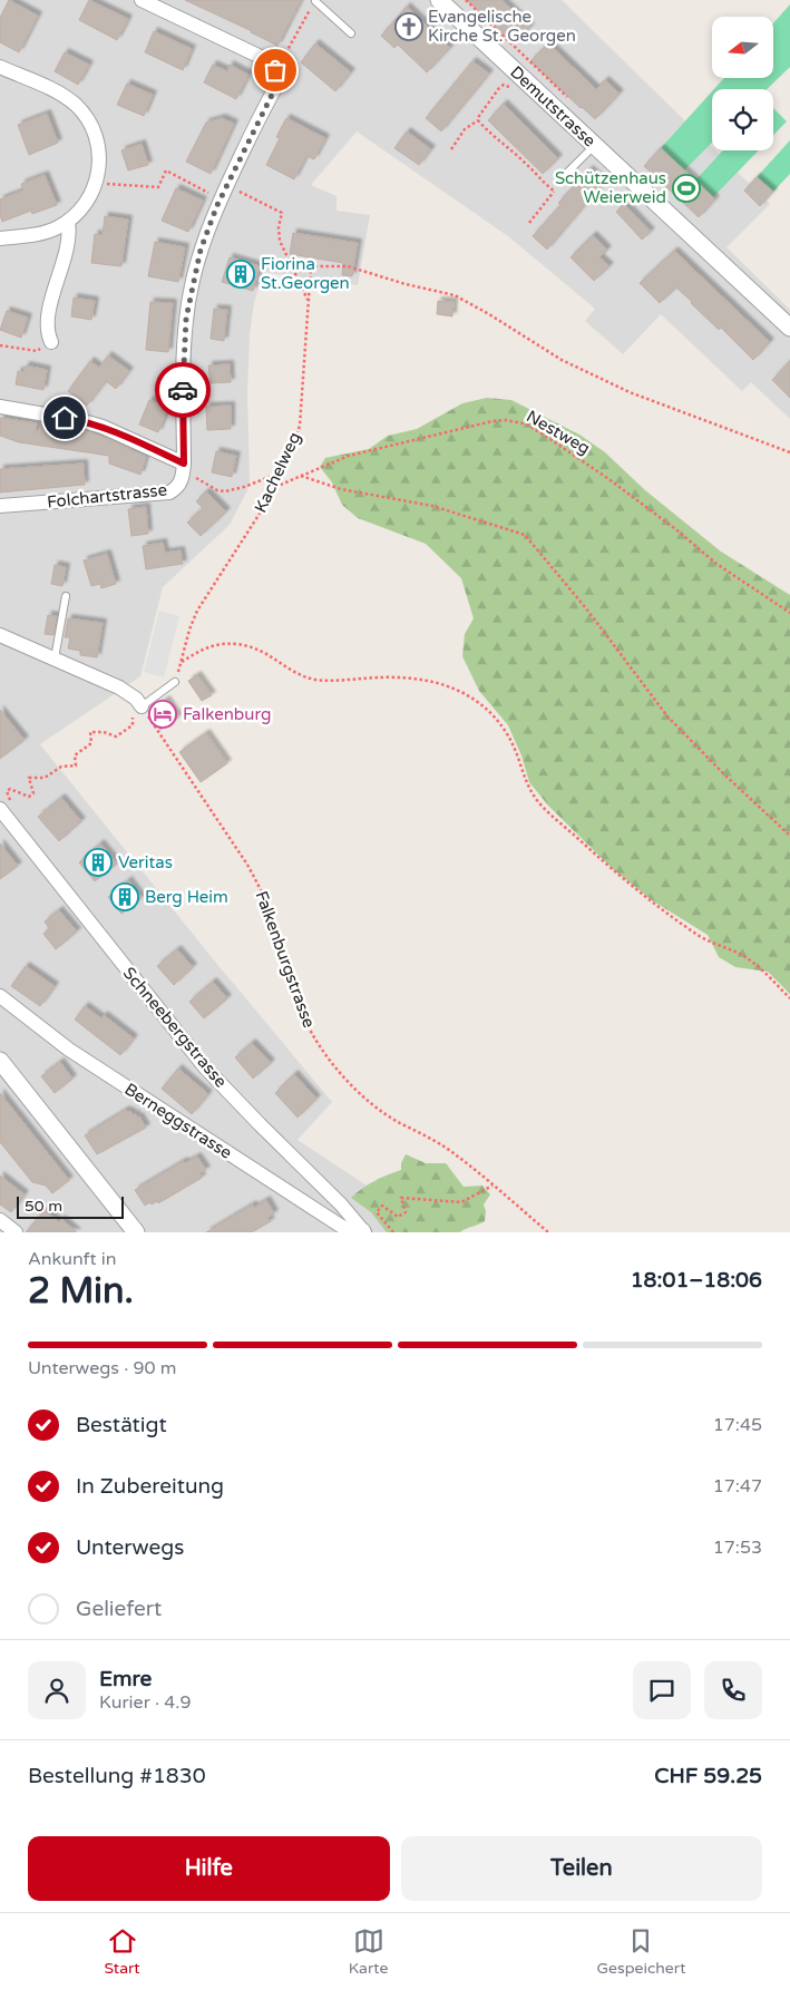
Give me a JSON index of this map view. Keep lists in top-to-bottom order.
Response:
{
  "streets": {
    "street": [
      "Demutstrasse",
      "Folchartstrasse",
      "Schneebergstrasse",
      "Berneggstrasse"
    ],
    "path": ["Nestweg", "Kachelweg", "Falkenburgstrasse"]
  },
  "crossings": [
    ["Nestweg", "Kachelweg"],
    ["Schneebergstrasse", "Berneggstrasse"]
  ],
  "places": {
    "church": ["Evangelische Kirche St. Georgen"],
    "sports": ["Schützenhaus Weierweid"],
    "building": ["Fiorina St.Georgen", "Veritas", "Berg Heim"],
    "hotel": ["Falkenburg"]
  },
  "scale_bar": "50 m",
  "north": "left",
  "page": {
    "scale": "50 m",
    "heading": ["2 Min.", "Ankunft in", "18:01–18:06"],
    "panel": [
      "Emre",
      "Kurier · 4.9",
      "Bestellung #1830",
      "CHF 59.25"
    ],
    "bar": "Unterwegs · 90 m",
    "list": [
      ["Bestätigt", "17:45"],
      ["In Zubereitung", "17:47"],
      ["Unterwegs", "17:53"],
      "Geliefert"
    ],
    "buttons": ["Hilfe", "Teilen"],
    "tabs": ["Start", "Karte", "Gespeichert"]
  }
}
